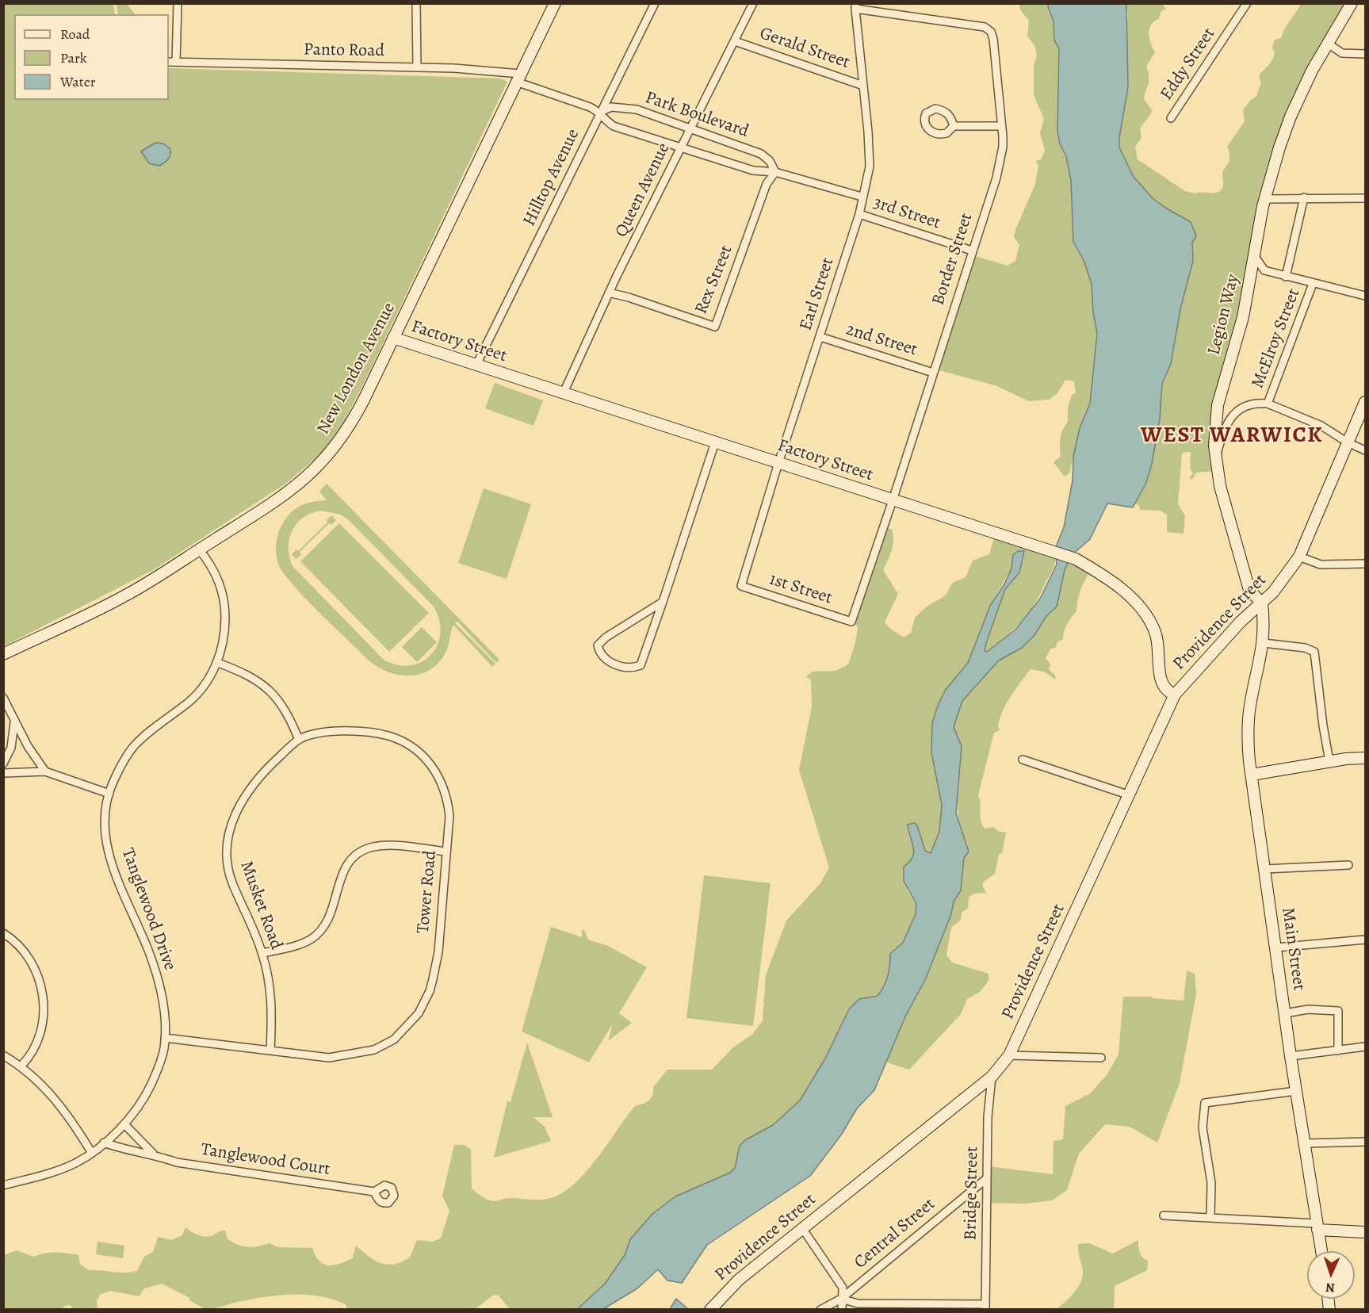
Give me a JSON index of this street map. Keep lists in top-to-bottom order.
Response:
{
  "streets": {
    "main road": [
      "Legion Way",
      "Factory Street",
      "New London Avenue",
      "Providence Street",
      "Main Street"
    ],
    "street": [
      "Gerald Street",
      "Panto Road",
      "Eddy Street",
      "Park Boulevard",
      "Hilltop Avenue",
      "Queen Avenue",
      "3rd Street",
      "Border Street",
      "Rex Street",
      "Earl Street",
      "McElroy Street",
      "2nd Street",
      "1st Street",
      "Tower Road",
      "Musket Road",
      "Tanglewood Drive",
      "Tanglewood Court",
      "Bridge Street",
      "Central Street"
    ]
  },
  "crossings": [
    ["Gerald Street", "Queen Avenue"],
    ["Gerald Street", "Earl Street"],
    ["Panto Road", "Park Boulevard"],
    ["Panto Road", "New London Avenue"],
    ["Park Boulevard", "Hilltop Avenue"],
    ["Park Boulevard", "Queen Avenue"],
    ["Park Boulevard", "Rex Street"],
    ["Park Boulevard", "Earl Street"],
    ["Park Boulevard", "New London Avenue"],
    ["Hilltop Avenue", "Factory Street"],
    ["Queen Avenue", "Rex Street"],
    ["Queen Avenue", "Factory Street"],
    ["3rd Street", "Border Street"],
    ["3rd Street", "Earl Street"],
    ["Border Street", "Earl Street"],
    ["Border Street", "2nd Street"],
    ["Border Street", "Factory Street"],
    ["Border Street", "1st Street"],
    ["Earl Street", "2nd Street"],
    ["Earl Street", "Factory Street"],
    ["Earl Street", "1st Street"],
    ["Legion Way", "Providence Street"],
    ["Factory Street", "New London Avenue"],
    ["Factory Street", "Providence Street"],
    ["New London Avenue", "Tanglewood Drive"],
    ["Providence Street", "Bridge Street"],
    ["Tower Road", "Musket Road"],
    ["Tower Road", "Tanglewood Drive"],
    ["Tanglewood Drive", "Tanglewood Court"],
    ["Bridge Street", "Central Street"]
  ],
  "districts": ["WEST WARWICK"],
  "legend": ["Road", "Park", "Water"],
  "north": "bottom"
}
